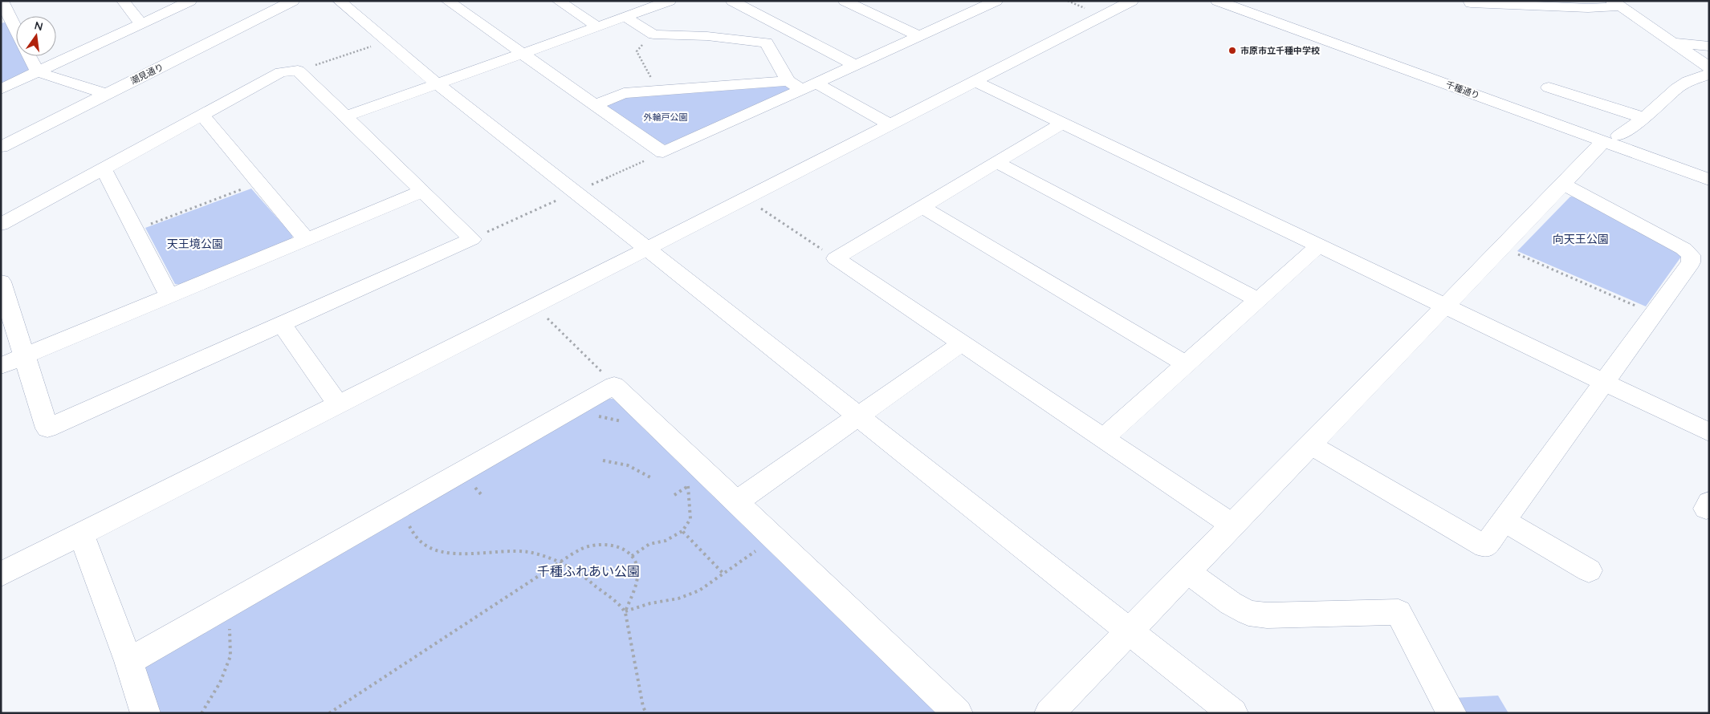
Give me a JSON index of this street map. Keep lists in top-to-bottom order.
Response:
{
  "streets": {
    "street": ["潮見通り", "千種通り"]
  },
  "parks": [
    "外輪戸公園",
    "向天王公園",
    "天王境公園",
    "千種ふれあい公園"
  ],
  "places": ["市原市立千種中学校"],
  "north": "top"
}
